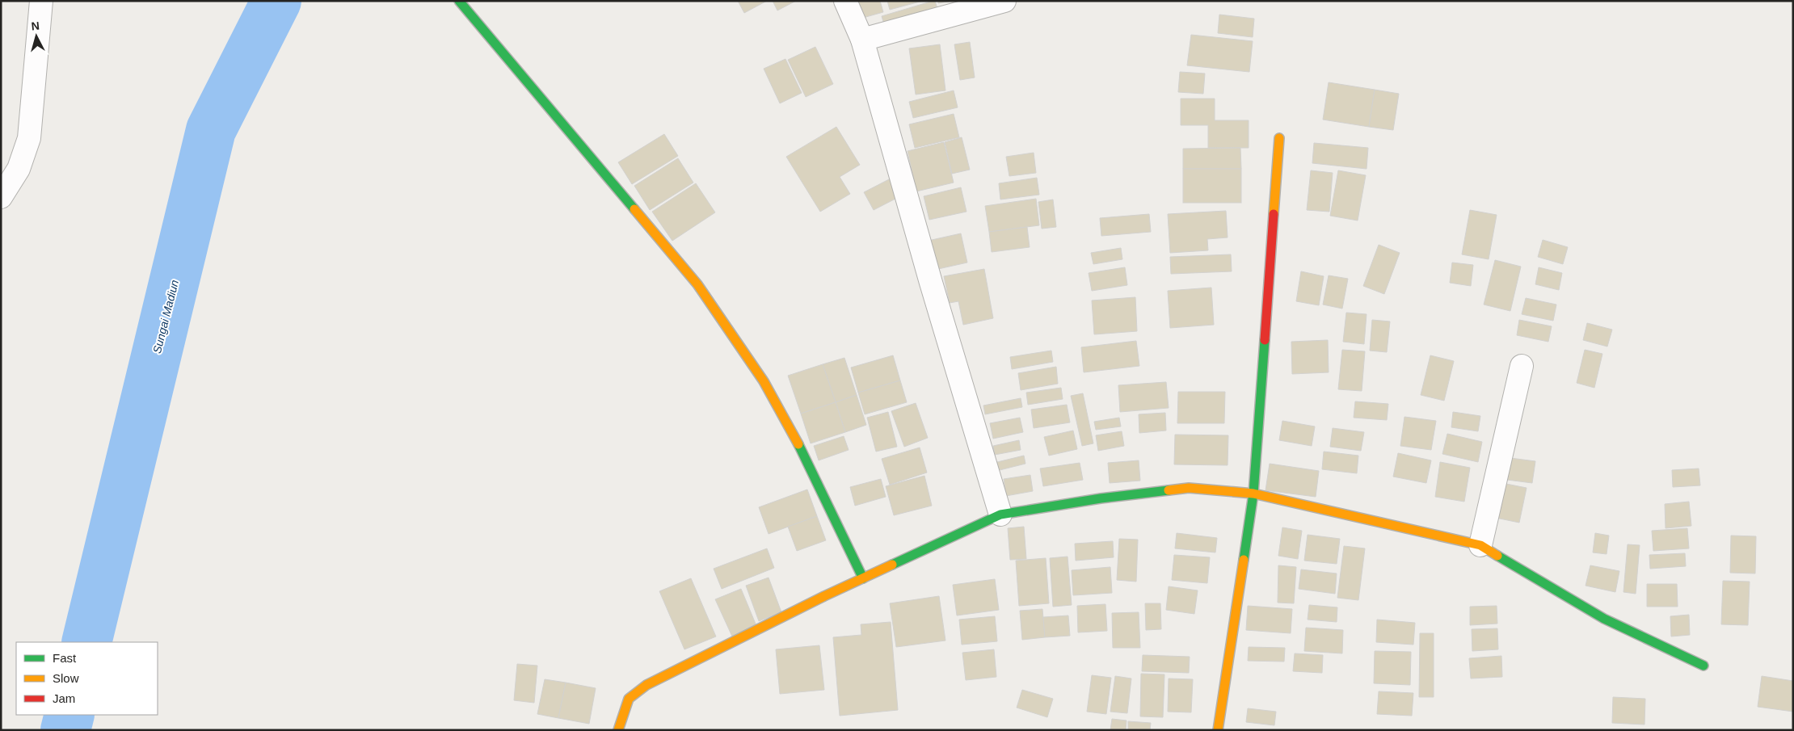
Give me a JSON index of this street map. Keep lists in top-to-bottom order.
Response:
{
  "water": ["Sungai Madiun"],
  "legend": ["Fast", "Slow", "Jam"],
  "north": "top"
}
